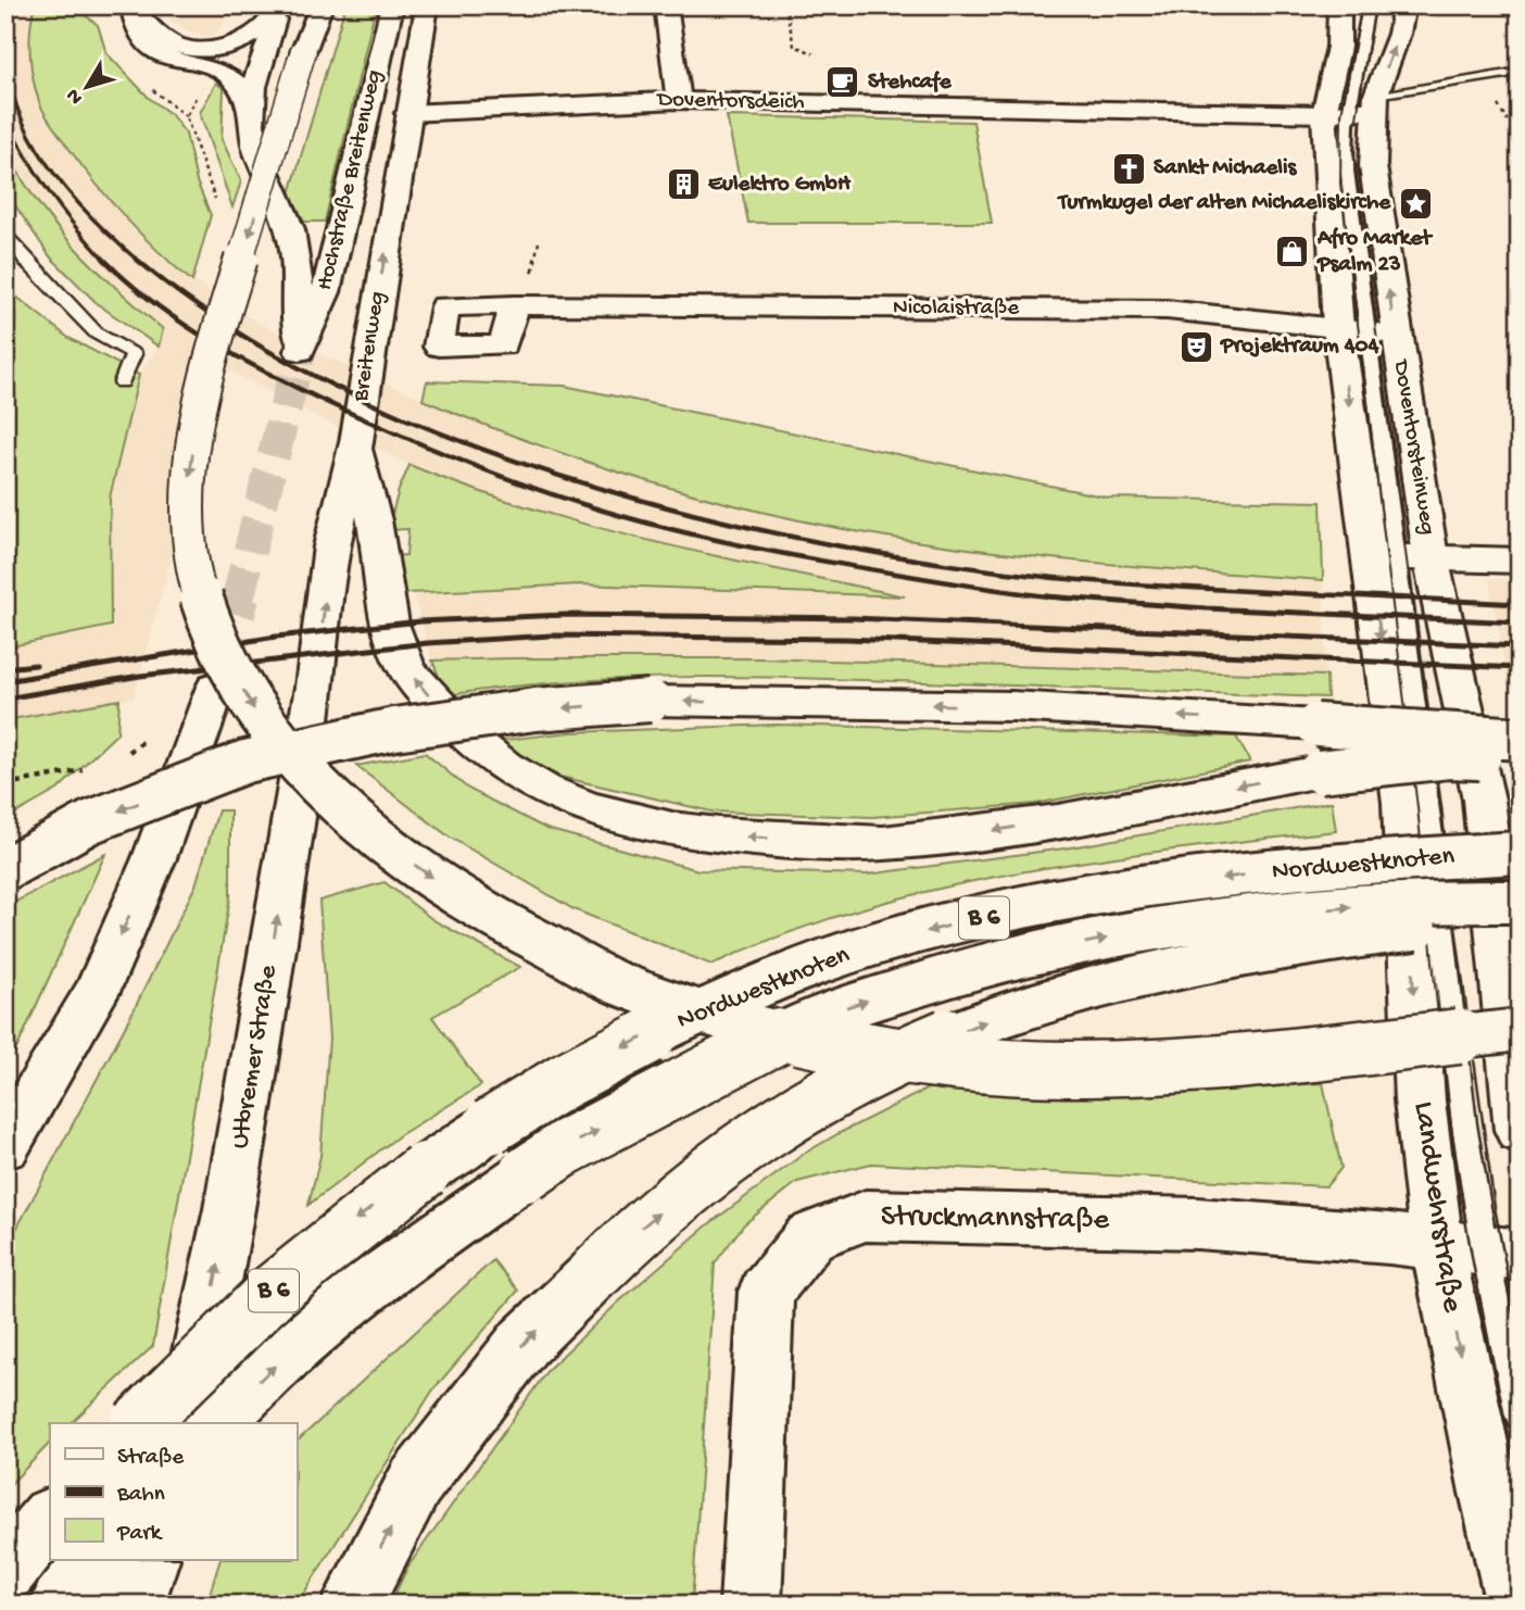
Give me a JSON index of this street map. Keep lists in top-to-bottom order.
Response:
{
  "streets": {
    "main road": [
      "Doventorsdeich",
      "Hochstraße Breitenweg",
      "Nicolaistraße",
      "Breitenweg",
      "Doventorsteinweg",
      "Nordwestknoten",
      "B 6",
      "Utbremer Straße",
      "Landwehrstraße",
      "Struckmannstraße"
    ]
  },
  "crossings": [
    ["Doventorsdeich", "Breitenweg"],
    ["Doventorsdeich", "Doventorsteinweg"],
    ["Nicolaistraße", "Doventorsteinweg"],
    ["Breitenweg", "Utbremer Straße"],
    ["Doventorsteinweg", "Landwehrstraße"],
    ["Landwehrstraße", "Struckmannstraße"]
  ],
  "one_way": ["Breitenweg", "Landwehrstraße"],
  "places": {
    "cafe": ["Stehcafe"],
    "church": ["Sankt Michaelis"],
    "building": ["Eulektro GmbH"],
    "place": ["Turmkugel der alten Michaeliskirche"],
    "shop": ["Afro Market Psalm 23"],
    "theatre": ["Projektraum 404"]
  },
  "legend": ["Straße", "Bahn", "Park"],
  "north": "bottom left"
}
